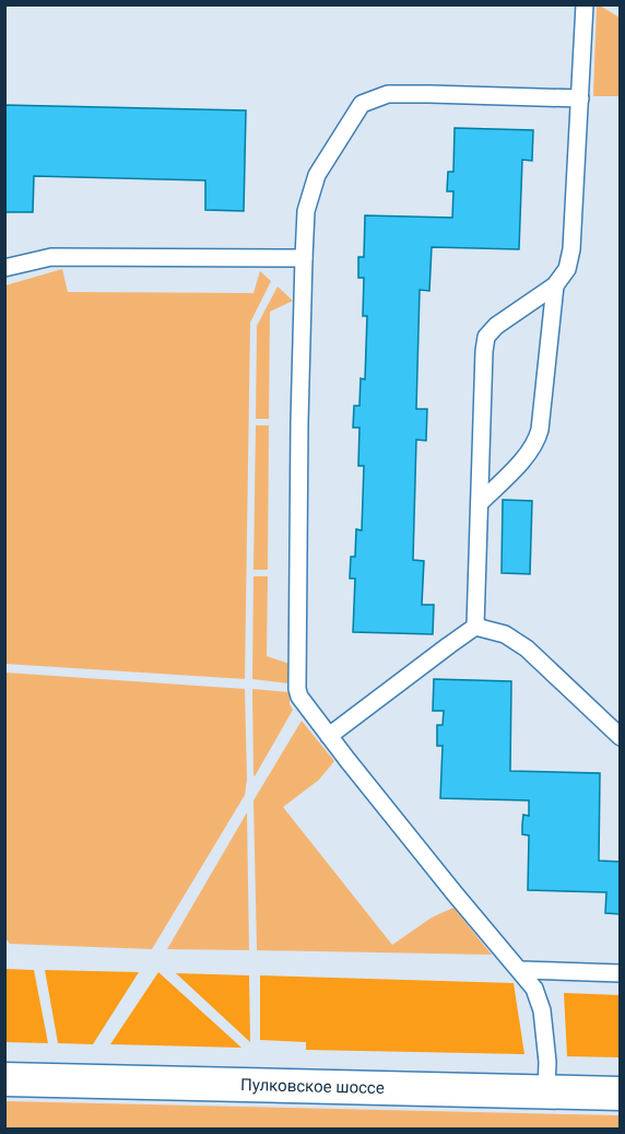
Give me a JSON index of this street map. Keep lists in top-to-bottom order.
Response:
{
  "streets": {
    "street": ["Пулковское шоссе"]
  }
}
